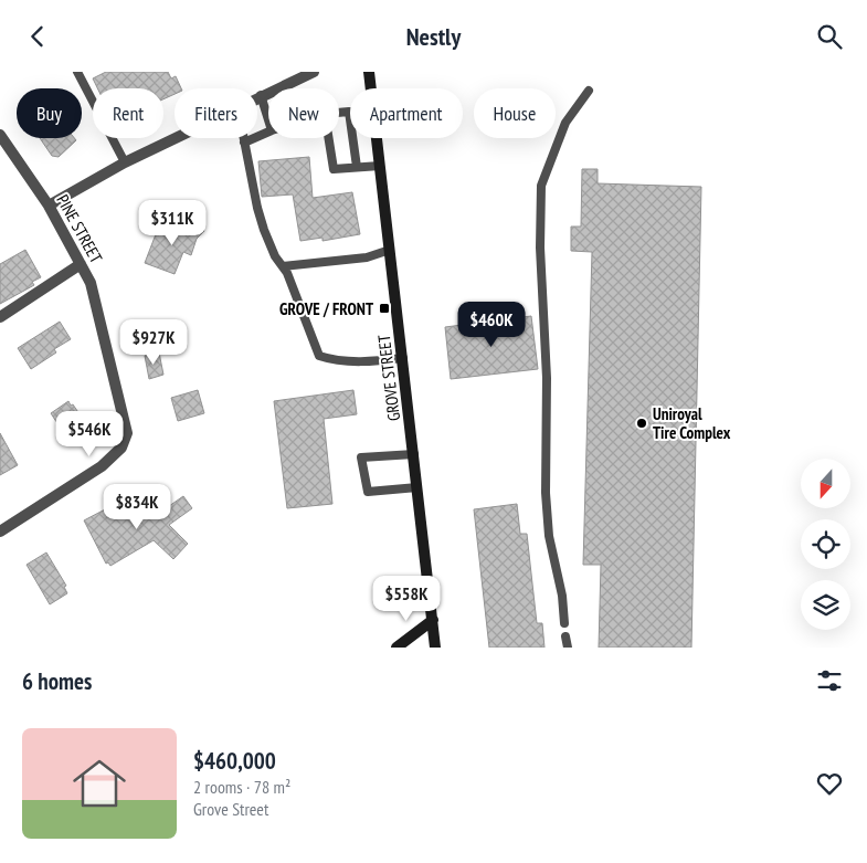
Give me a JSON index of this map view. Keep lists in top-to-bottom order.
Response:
{
  "streets": {
    "main road": ["GROVE STREET"],
    "street": ["PINE STREET"]
  },
  "places": {
    "transit": ["GROVE / FRONT"],
    "other": ["Uniroyal Tire Complex"]
  },
  "north": "bottom",
  "page": {
    "header": "Nestly",
    "chip": [
      "Buy",
      "Rent",
      "Filters",
      "New",
      "Apartment",
      "House"
    ],
    "price": [
      "$311K",
      "$460K",
      "$927K",
      "$546K",
      "$834K",
      "$558K"
    ],
    "heading": "6 homes",
    "list": [
      {
        "name": "$460,000",
        "note": "2 rooms · 78 m² · Grove Street"
      }
    ]
  }
}
